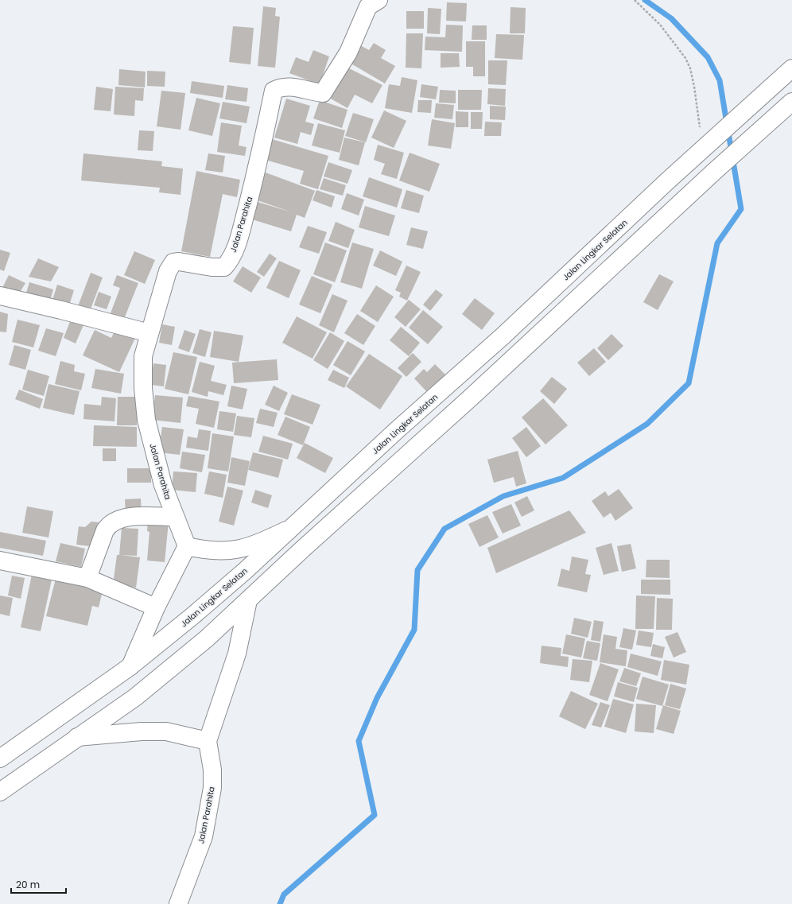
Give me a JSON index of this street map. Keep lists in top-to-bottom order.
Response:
{
  "streets": {
    "main road": ["Jalan Parahita", "Jalan Lingkar Selatan"]
  },
  "scale_bar": "20 m"
}
